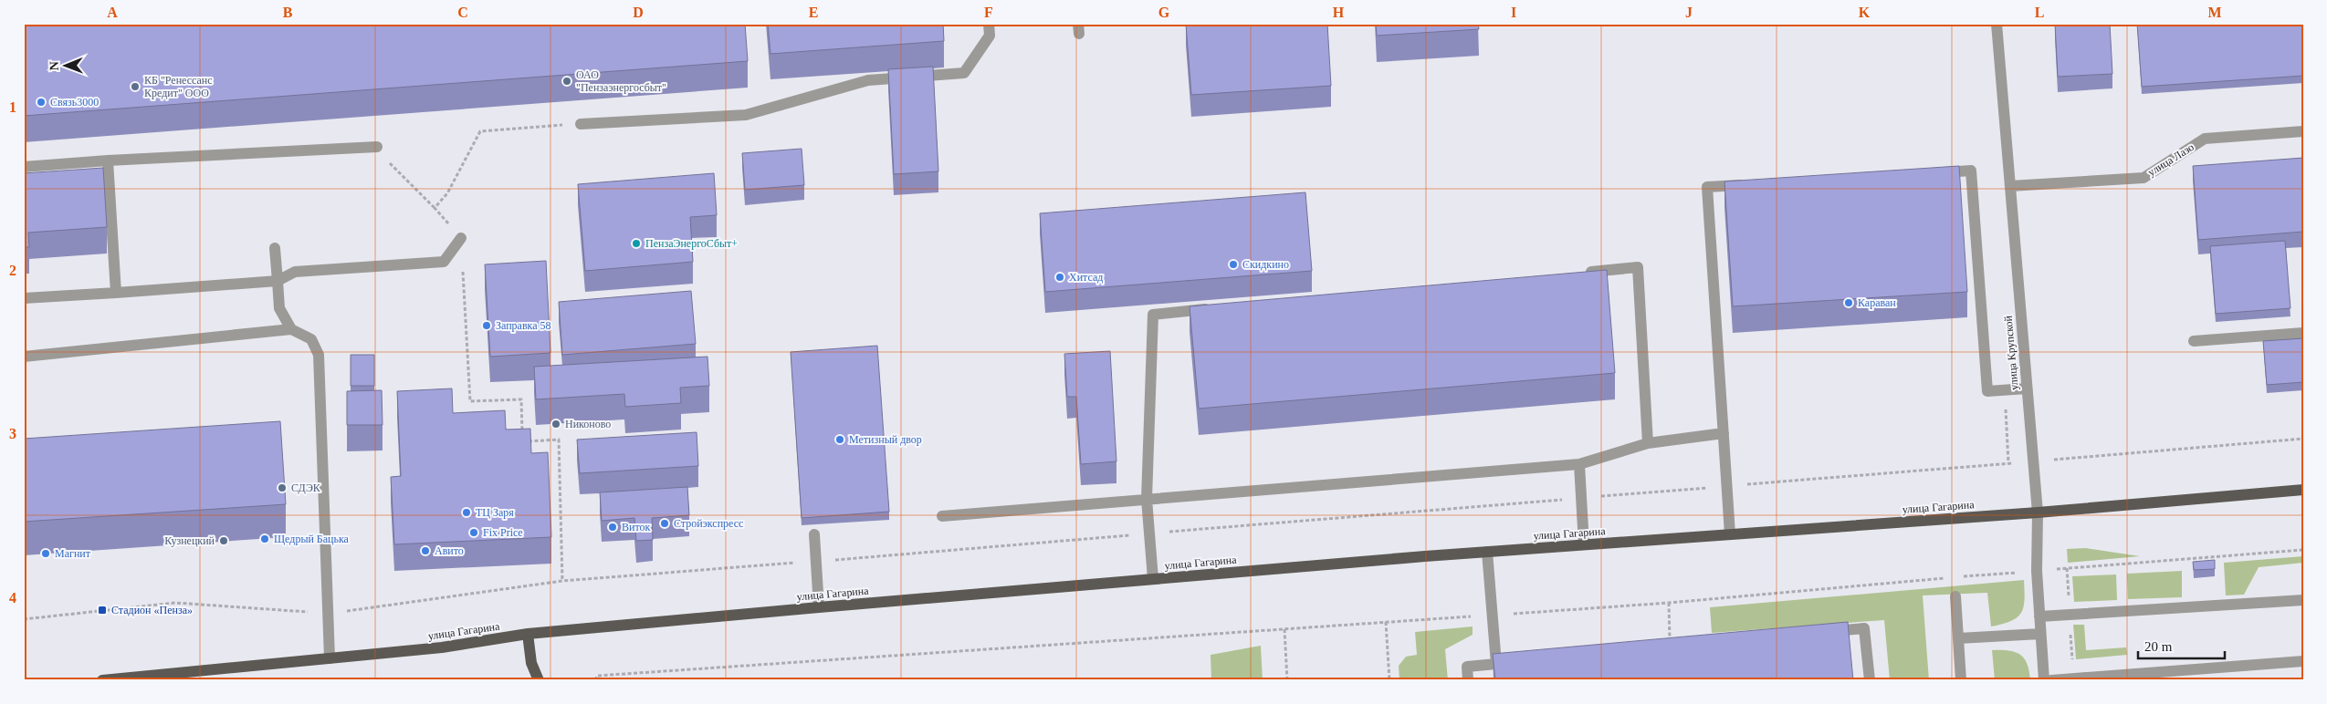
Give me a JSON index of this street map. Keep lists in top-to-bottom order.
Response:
{
  "streets": {
    "main road": ["улица Гагарина"],
    "street": ["улица Лазо", "улица Крупской"]
  },
  "crossings": [
    ["улица Лазо", "улица Крупской"],
    ["улица Крупской", "улица Гагарина"]
  ],
  "places": {
    "other": [
      "ОАО \"Пензаэнергосбыт\"",
      "КБ \"Ренессанс Кредит\" ООО",
      "Связь3000",
      "ПензаЭнергоСбыт+",
      "Скидкино",
      "Хитсад",
      "Караван",
      "Заправка 58",
      "Никоново",
      "Метизный двор",
      "СДЭК",
      "ТЦ Заря",
      "Стройэкспресс",
      "Виток",
      "Fix Price",
      "Щедрый Бацька",
      "Кузнецкий",
      "Авито",
      "Магнит"
    ],
    "transit": ["Стадион «Пенза»"]
  },
  "scale_bar": "20 m",
  "north": "left",
  "grid": {
    "columns": [
      "A",
      "B",
      "C",
      "D",
      "E",
      "F",
      "G",
      "H",
      "I",
      "J",
      "K",
      "L",
      "M"
    ],
    "rows": [
      "1",
      "2",
      "3",
      "4"
    ]
  }
}
